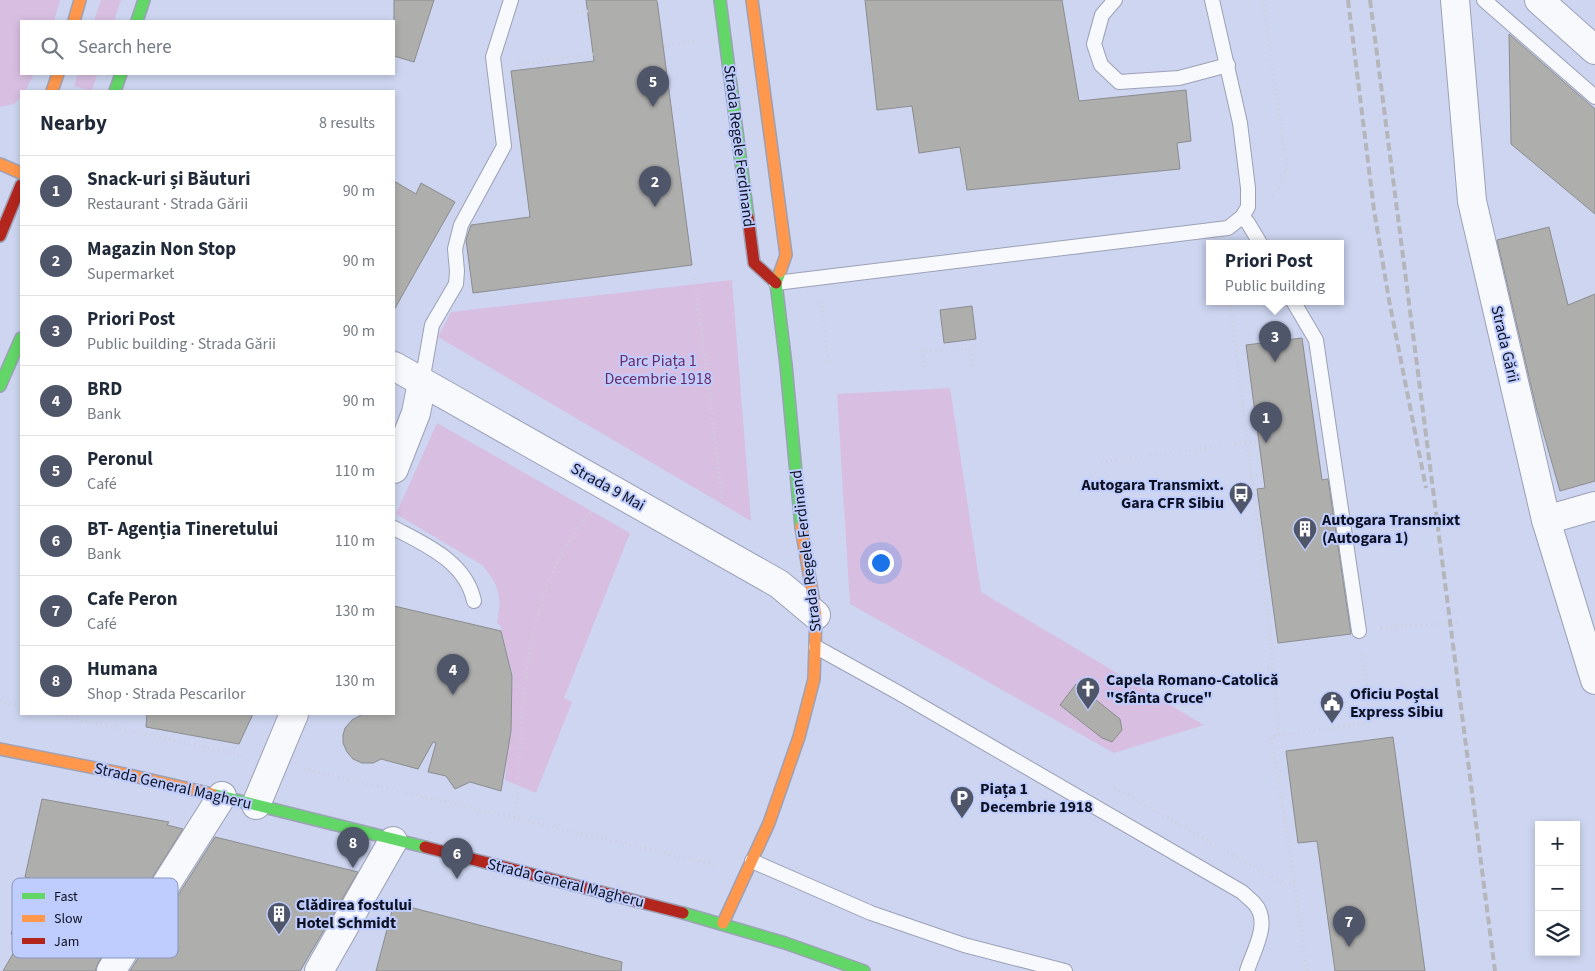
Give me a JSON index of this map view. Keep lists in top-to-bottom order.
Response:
{
  "streets": {
    "street": [
      "Strada Regele Ferdinand",
      "Strada Gării",
      "Strada 9 Mai",
      "Strada General Magheru"
    ]
  },
  "crossings": [
    ["Strada Regele Ferdinand", "Strada 9 Mai"],
    ["Strada Regele Ferdinand", "Strada General Magheru"]
  ],
  "parks": ["Parc Piața 1 Decembrie 1918"],
  "places": {
    "bus stop": ["Autogara Transmixt. Gara CFR Sibiu"],
    "building": ["Autogara Transmixt (Autogara 1)", "Clădirea fostului Hotel Schmidt"],
    "church": ["Capela Romano-Catolică \"Sfânta Cruce\""],
    "public building": ["Oficiu Poștal Express Sibiu"],
    "parking": ["Piața 1 Decembrie 1918"]
  },
  "legend": ["Fast", "Slow", "Jam"],
  "page": {
    "search": "Search here",
    "pins": [
      "5",
      "2",
      "3",
      "1",
      "4",
      "8",
      "6",
      "7"
    ],
    "heading": ["Nearby", "8 results"],
    "list": [
      {
        "mark": "1",
        "name": "Snack-uri și Băuturi",
        "note": "Restaurant · Strada Gării",
        "value": "90 m"
      },
      {
        "mark": "2",
        "name": "Magazin Non Stop",
        "note": "Supermarket",
        "value": "90 m"
      },
      {
        "mark": "3",
        "name": "Priori Post",
        "note": "Public building · Strada Gării",
        "value": "90 m"
      },
      {
        "mark": "4",
        "name": "BRD",
        "note": "Bank",
        "value": "90 m"
      },
      {
        "mark": "5",
        "name": "Peronul",
        "note": "Café",
        "value": "110 m"
      },
      {
        "mark": "6",
        "name": "BT- Agenția Tineretului",
        "note": "Bank",
        "value": "110 m"
      },
      {
        "mark": "7",
        "name": "Cafe Peron",
        "note": "Café",
        "value": "130 m"
      },
      {
        "mark": "8",
        "name": "Humana",
        "note": "Shop · Strada Pescarilor",
        "value": "130 m"
      }
    ],
    "popup": ["Priori Post", "Public building"],
    "map_buttons": ["+", "−"]
  }
}
